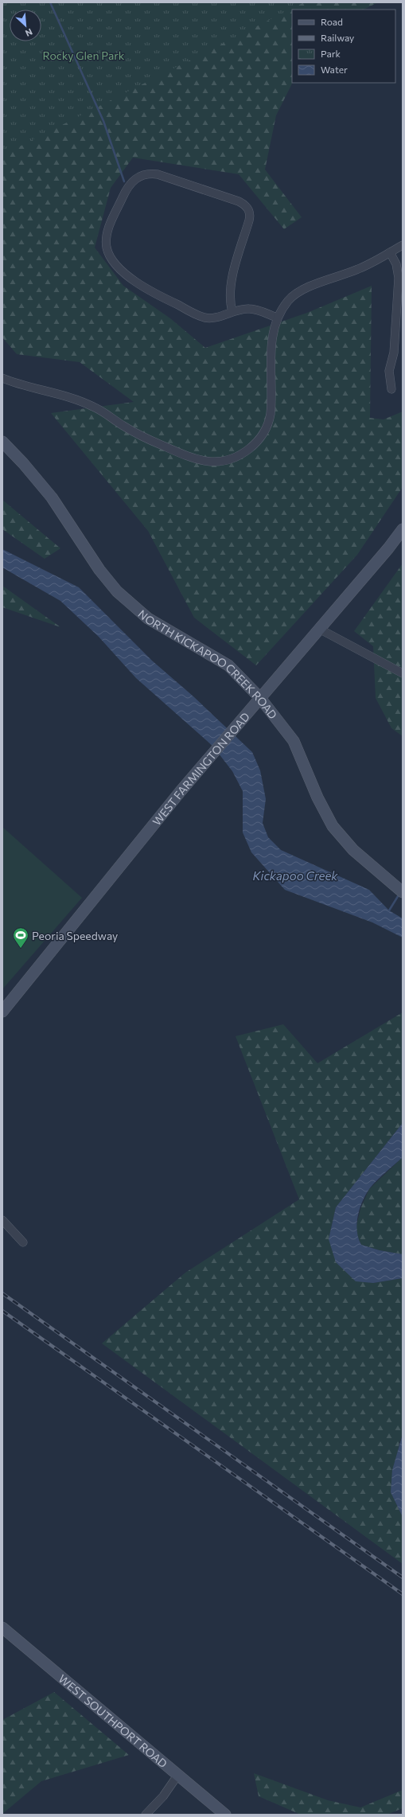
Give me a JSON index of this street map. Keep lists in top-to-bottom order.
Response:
{
  "streets": {
    "main road": ["NORTH KICKAPOO CREEK ROAD", "WEST FARMINGTON ROAD", "WEST SOUTHPORT ROAD"]
  },
  "crossings": [
    ["NORTH KICKAPOO CREEK ROAD", "WEST FARMINGTON ROAD"]
  ],
  "water": ["Kickapoo Creek"],
  "parks": ["Rocky Glen Park"],
  "places": {
    "sports": ["Peoria Speedway"]
  },
  "legend": [
    "Road",
    "Railway",
    "Park",
    "Water"
  ],
  "north": "bottom right"
}
